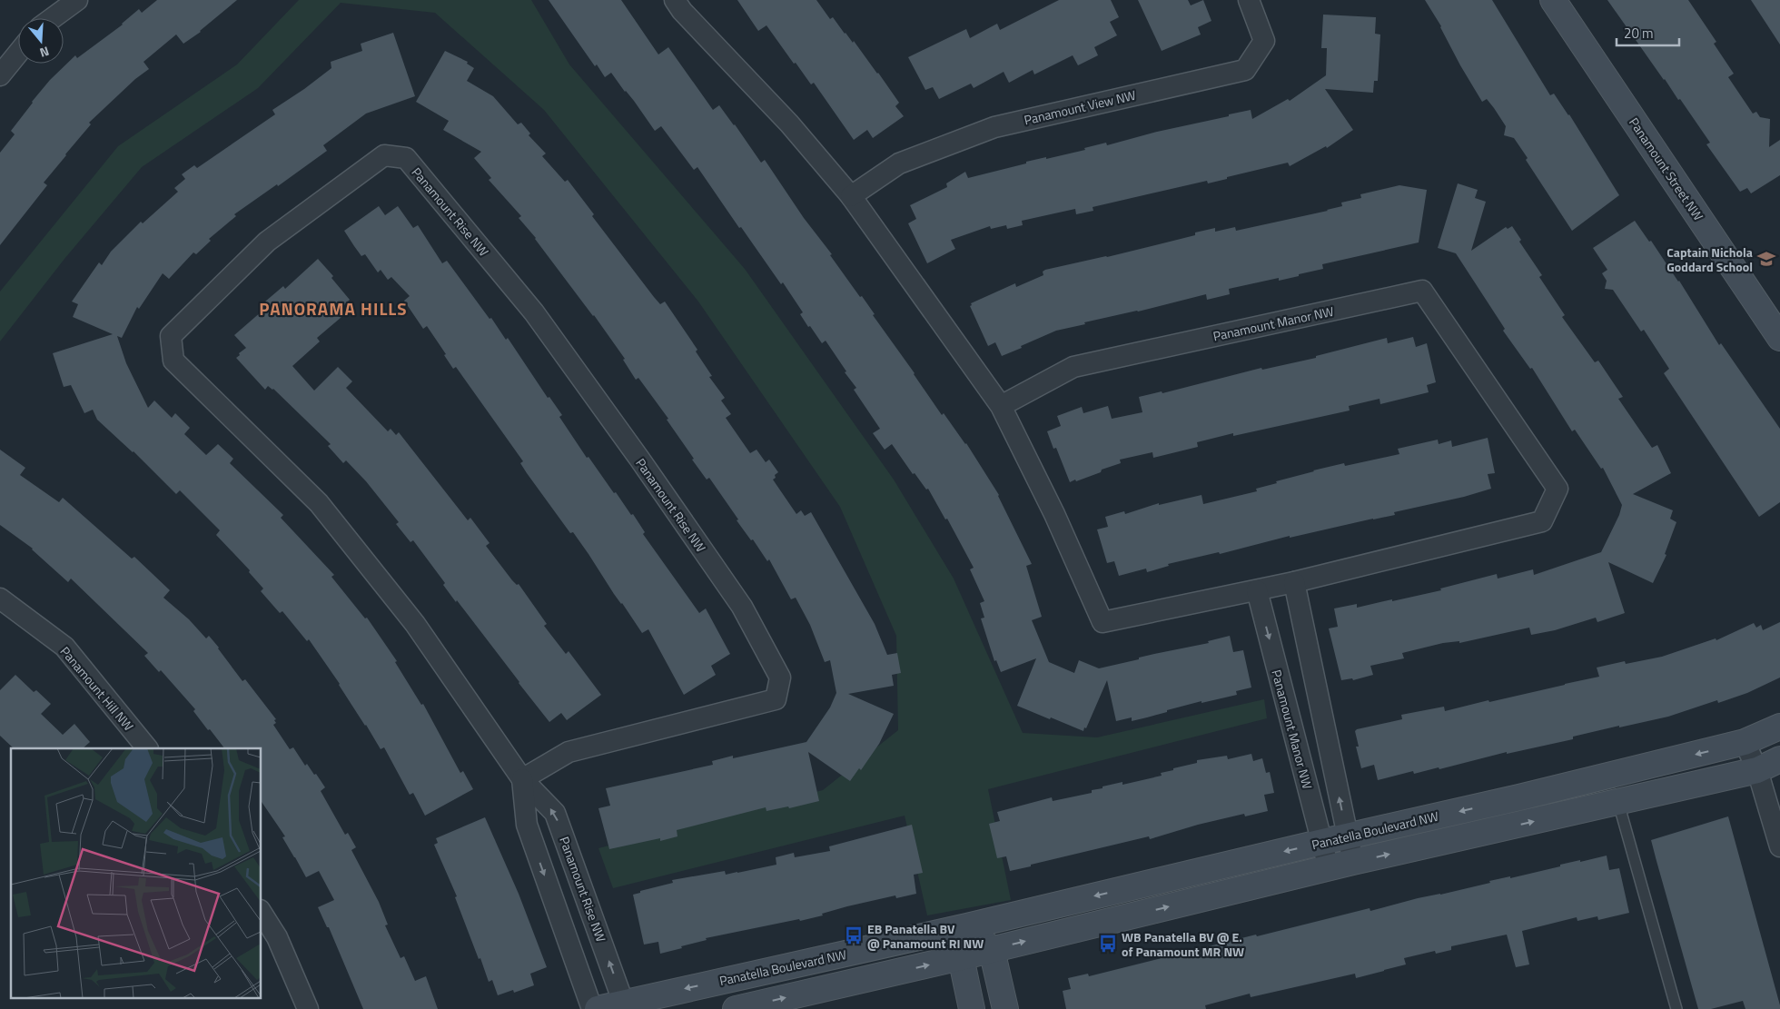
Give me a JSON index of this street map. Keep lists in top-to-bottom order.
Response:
{
  "streets": {
    "street": [
      "Panamount View NW",
      "Panamount Street NW",
      "Panamount Rise NW",
      "Panamount Manor NW",
      "Panamount Hill NW",
      "Panatella Boulevard NW"
    ]
  },
  "crossings": [
    ["Panamount Rise NW", "Panatella Boulevard NW"],
    ["Panamount Manor NW", "Panatella Boulevard NW"]
  ],
  "districts": ["PANORAMA HILLS"],
  "places": {
    "school or university": ["Captain Nichola Goddard School"],
    "bus stop": ["EB Panatella BV @ Panamount RI NW", "WB Panatella BV @ E. of Panamount MR NW"]
  },
  "scale_bar": "20 m",
  "north": "bottom"
}
